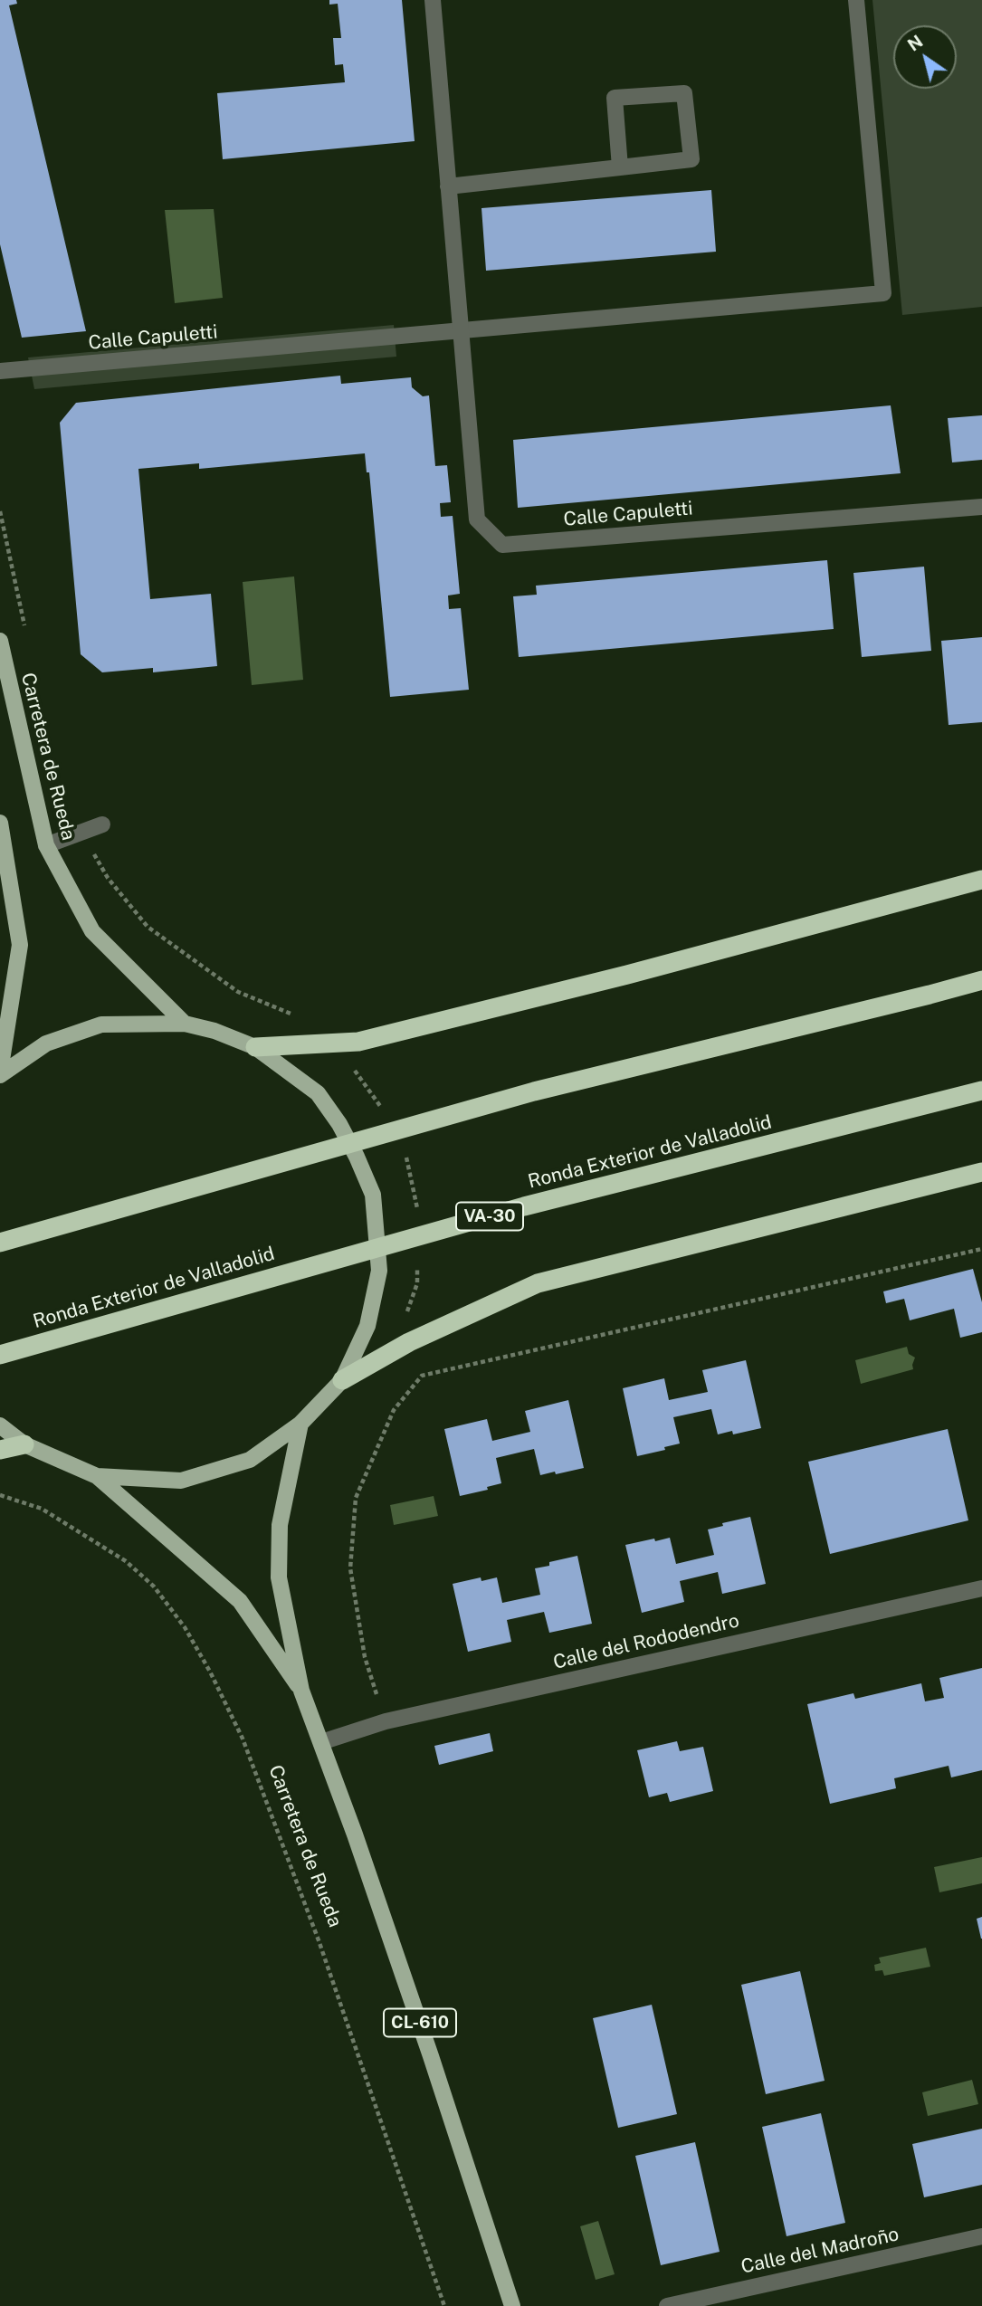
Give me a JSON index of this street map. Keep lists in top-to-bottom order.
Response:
{
  "streets": {
    "highway": ["Ronda Exterior de Valladolid", "VA-30"],
    "main road": ["Carretera de Rueda", "CL-610"],
    "street": ["Calle Capuletti", "Calle del Rododendro", "Calle del Madroño"]
  },
  "crossings": [
    ["Calle del Rododendro", "CL-610"]
  ],
  "north": "top left"
}
